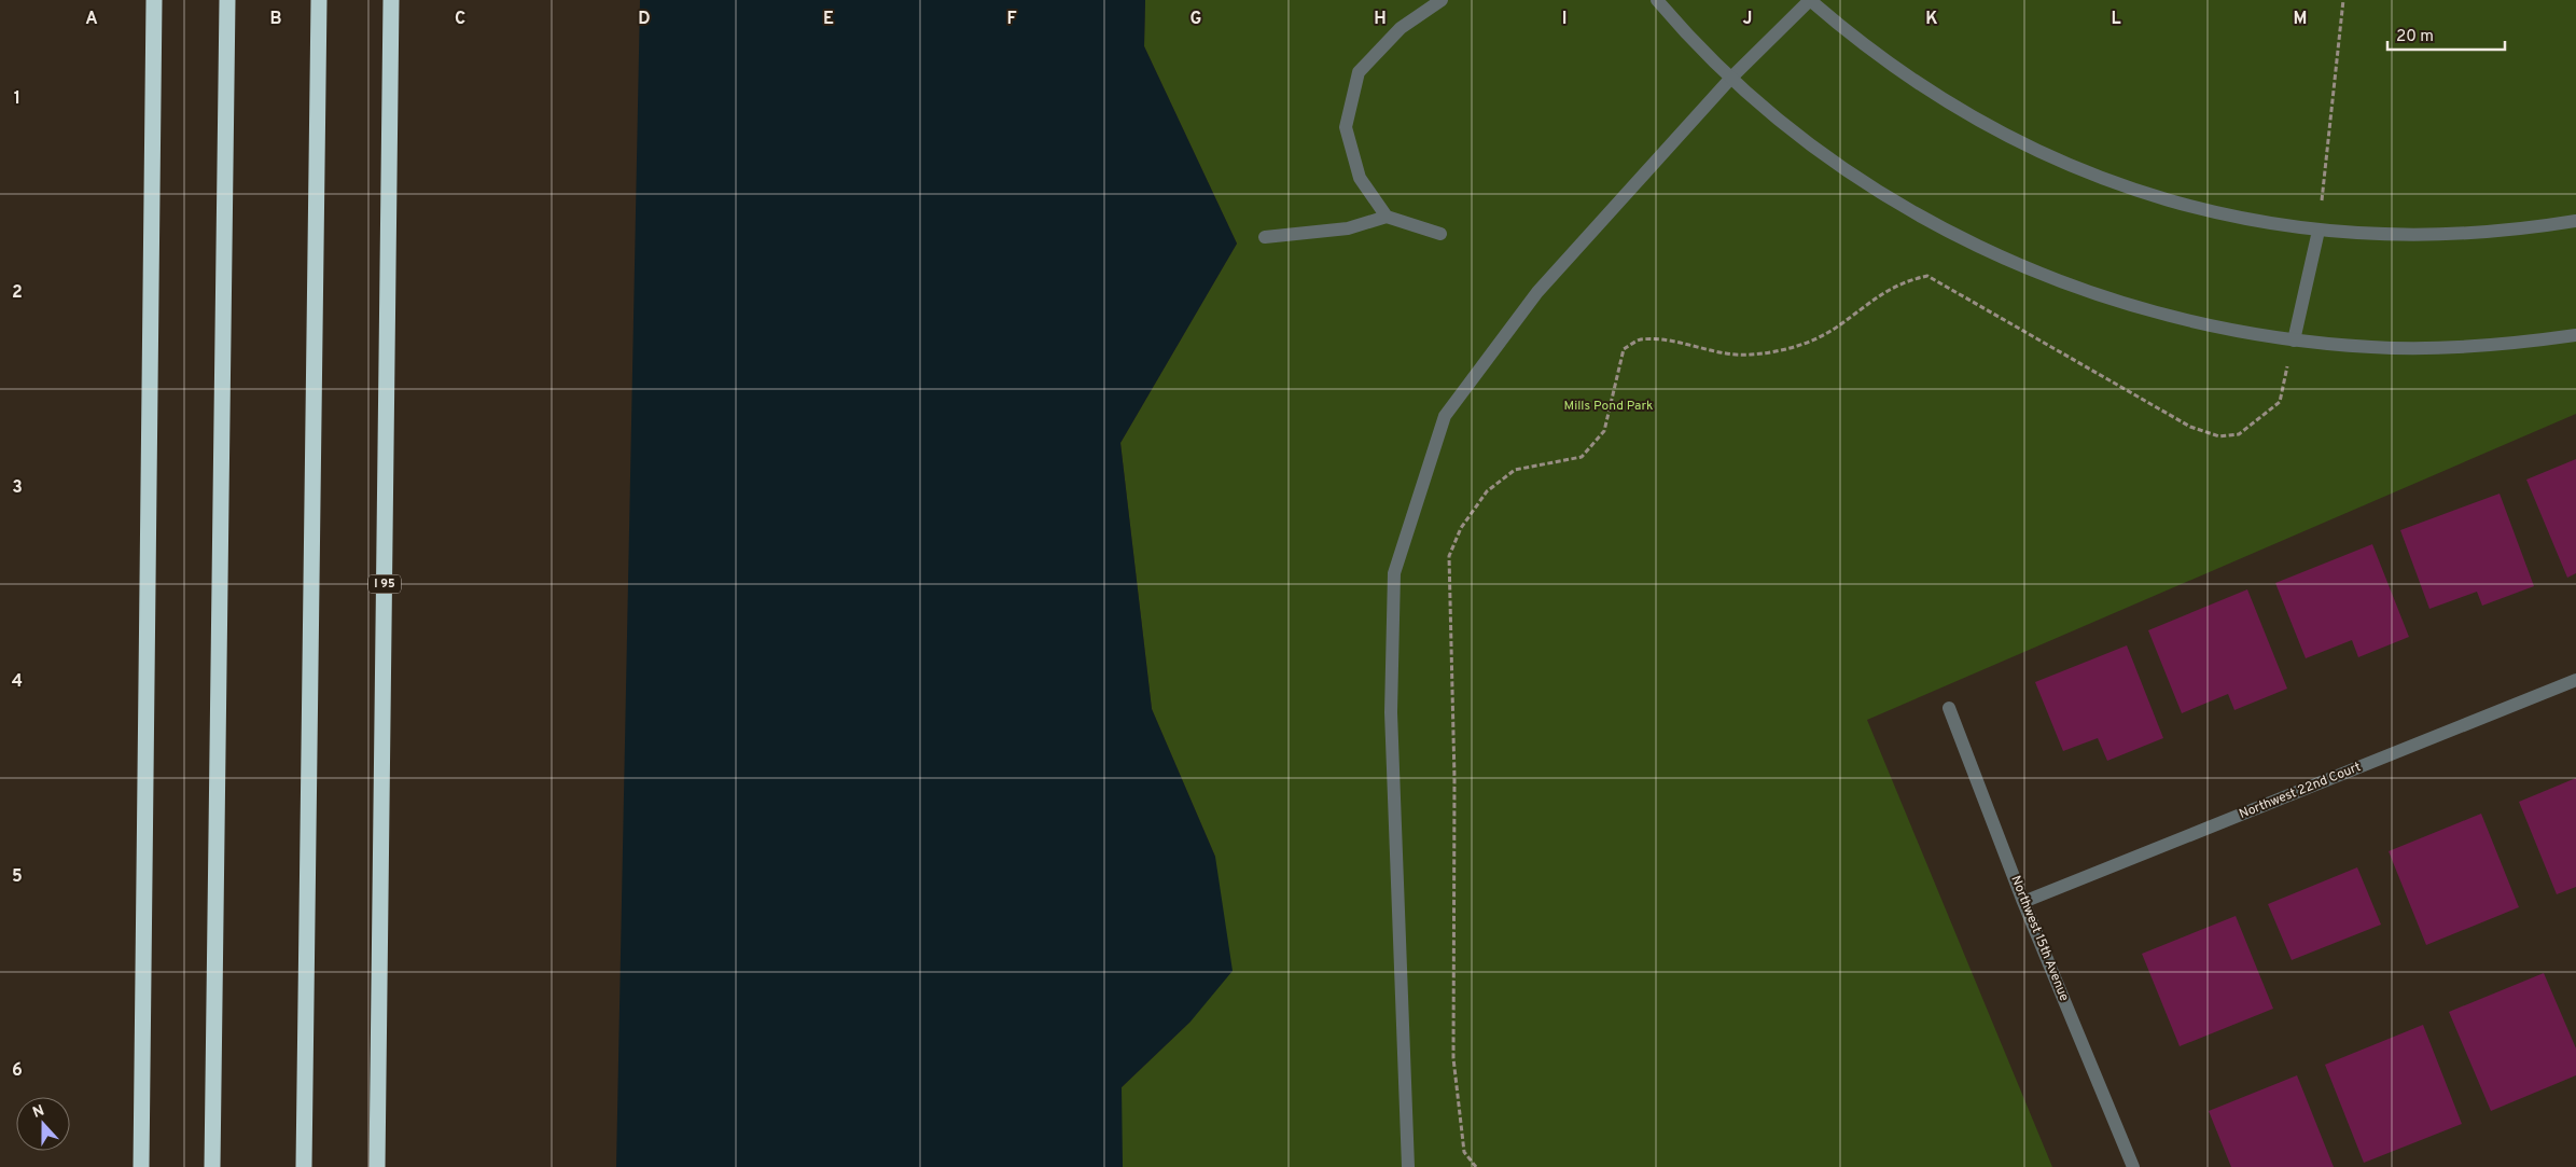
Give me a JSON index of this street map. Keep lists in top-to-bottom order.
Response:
{
  "streets": {
    "highway": ["I 95"],
    "street": ["Northwest 22nd Court", "Northwest 15th Avenue"]
  },
  "crossings": [
    ["Northwest 22nd Court", "Northwest 15th Avenue"]
  ],
  "parks": ["Mills Pond Park"],
  "scale_bar": "20 m",
  "north": "top",
  "grid": {
    "columns": [
      "A",
      "B",
      "C",
      "D",
      "E",
      "F",
      "G",
      "H",
      "I",
      "J",
      "K",
      "L",
      "M"
    ],
    "rows": [
      "1",
      "2",
      "3",
      "4",
      "5",
      "6"
    ]
  }
}
